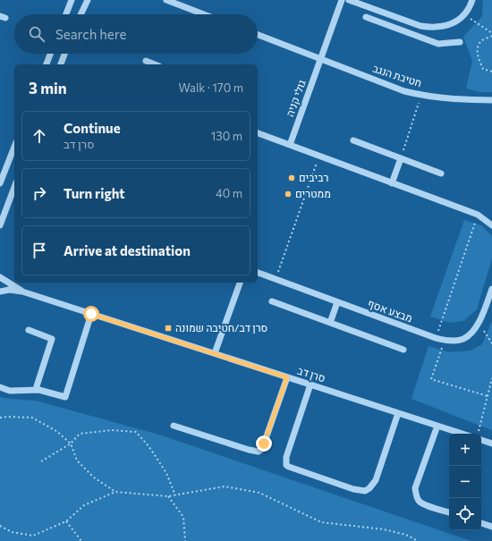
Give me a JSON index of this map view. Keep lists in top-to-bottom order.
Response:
{
  "streets": {
    "street": [
      "חטיבת הנגב",
      "גולי קניה",
      "מבצע אסף",
      "סרן דב"
    ]
  },
  "crossings": [
    ["חטיבת הנגב", "גולי קניה"]
  ],
  "places": {
    "other": ["רביבים", "ממטרים"],
    "transit": ["סרן דב/חטיבה שמונה"]
  },
  "page": {
    "search": "Search here",
    "heading": ["3 min", "Walk · 170 m"],
    "list": [
      ["Continue", "סרן דב", "130 m"],
      ["Turn right", "40 m"],
      "Arrive at destination"
    ],
    "map_buttons": ["+", "−"]
  }
}
